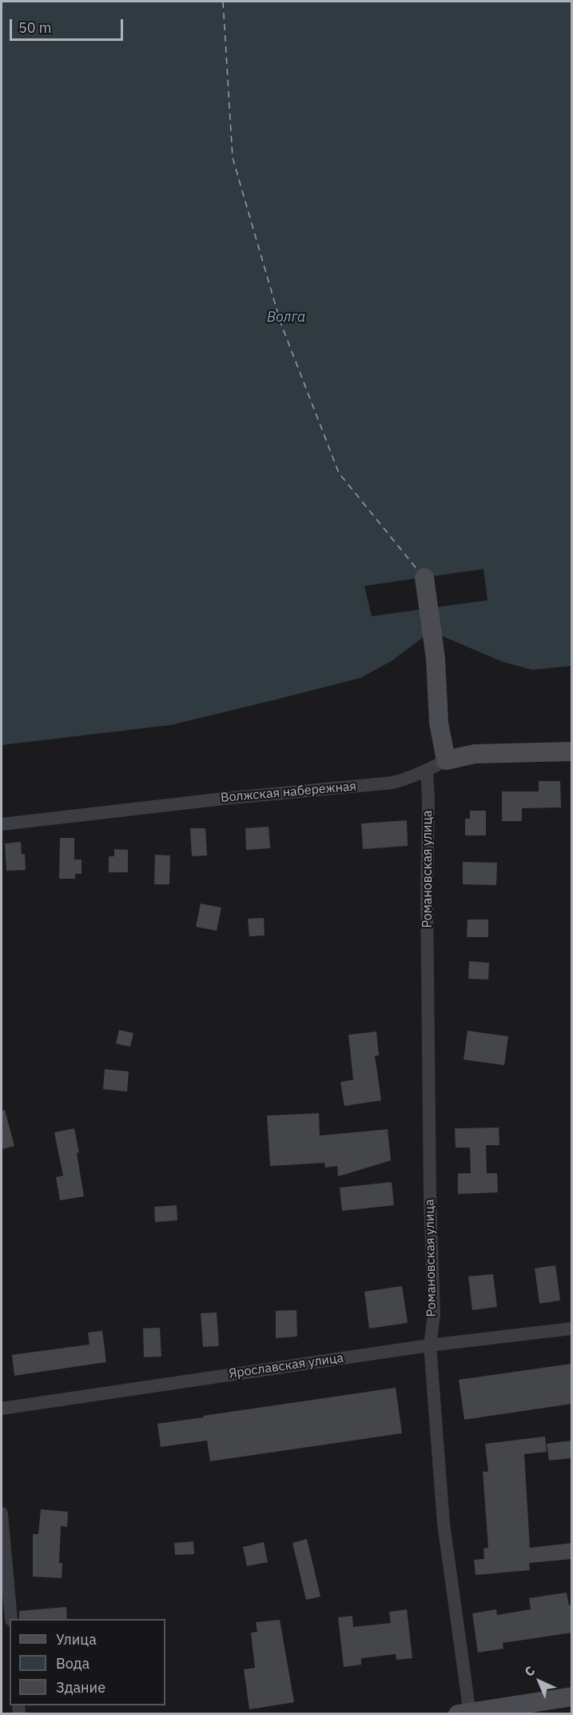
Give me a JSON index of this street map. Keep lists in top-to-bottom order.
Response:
{
  "streets": {
    "street": ["Волжская набережная", "Романовская улица", "Ярославская улица"]
  },
  "crossings": [
    ["Волжская набережная", "Романовская улица"],
    ["Романовская улица", "Ярославская улица"]
  ],
  "water": ["Волга"],
  "legend": ["Улица", "Вода", "Здание"],
  "scale_bar": "50 m",
  "north": "top left"
}
